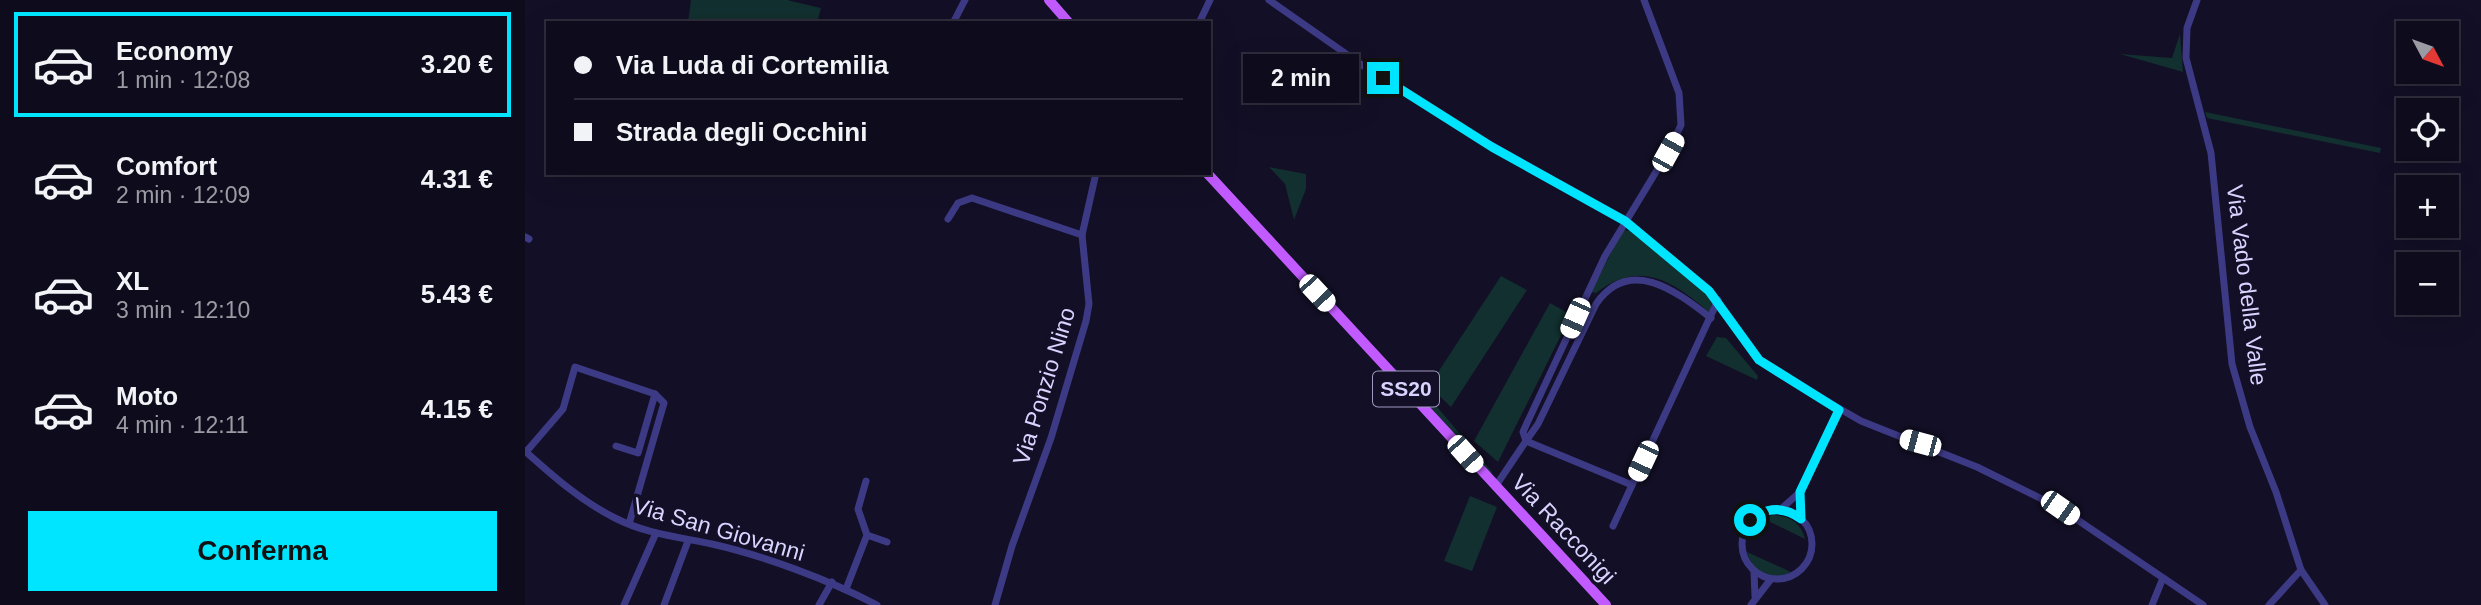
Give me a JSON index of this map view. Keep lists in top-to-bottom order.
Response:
{
  "streets": {
    "main road": ["SS20", "Via Racconigi"],
    "street": ["Via Vado della Valle", "Via Ponzio Nino", "Via San Giovanni"]
  },
  "north": "bottom right",
  "page": {
    "list": [
      {
        "name": "Economy",
        "note": "1 min · 12:08",
        "value": "3.20 €"
      },
      {
        "name": "Comfort",
        "note": "2 min · 12:09",
        "value": "4.31 €"
      },
      {
        "name": "XL",
        "note": "3 min · 12:10",
        "value": "5.43 €"
      },
      {
        "name": "Moto",
        "note": "4 min · 12:11",
        "value": "4.15 €"
      }
    ],
    "map_buttons": ["+", "−"],
    "banner": ["Via Luda di Cortemilia", "Strada degli Occhini"],
    "bubble": "2 min",
    "buttons": "Conferma"
  }
}
